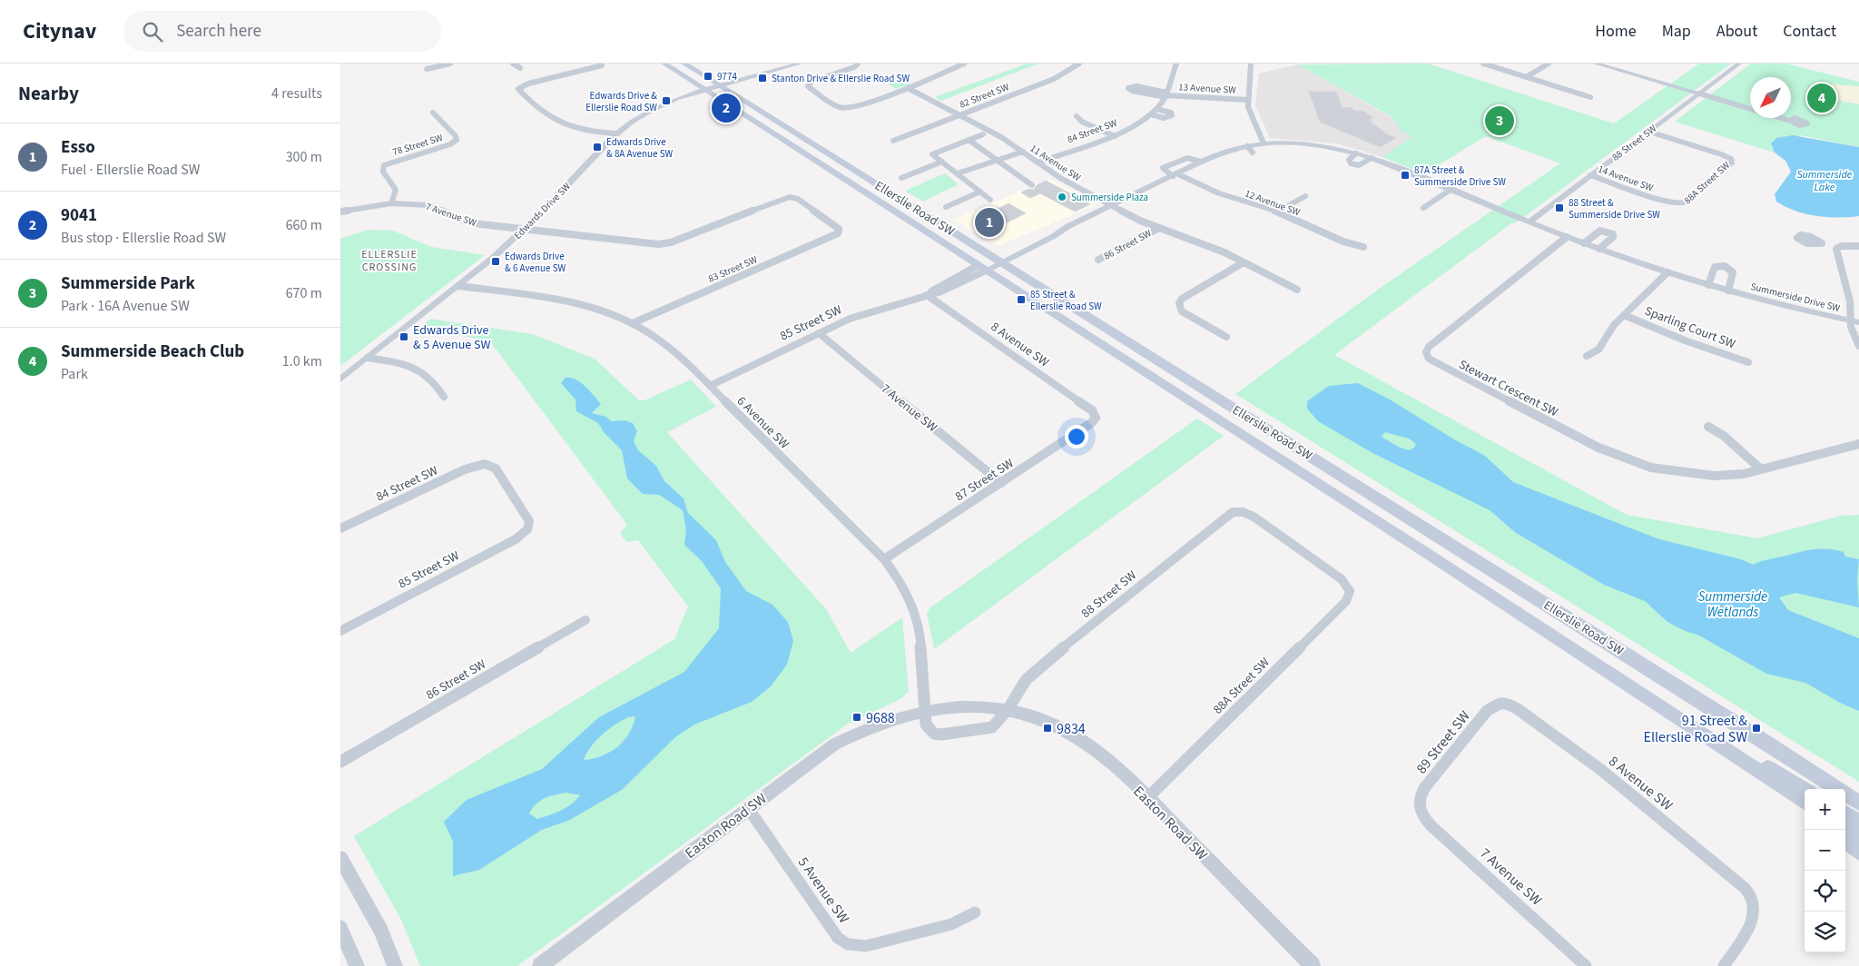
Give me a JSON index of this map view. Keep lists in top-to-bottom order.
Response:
{
  "streets": {
    "main road": ["Ellerslie Road SW"],
    "street": [
      "13 Avenue SW",
      "82 Street SW",
      "84 Street SW",
      "88 Street SW",
      "78 Street SW",
      "11 Avenue SW",
      "14 Avenue SW",
      "88A Street SW",
      "12 Avenue SW",
      "Edwards Drive SW",
      "7 Avenue SW",
      "86 Street SW",
      "83 Street SW",
      "Summerside Drive SW",
      "85 Street SW",
      "Sparling Court SW",
      "8 Avenue SW",
      "Stewart Crescent SW",
      "6 Avenue SW",
      "87 Street SW",
      "89 Street SW",
      "Easton Road SW",
      "5 Avenue SW"
    ]
  },
  "crossings": [
    ["13 Avenue SW", "84 Street SW"],
    ["82 Street SW", "11 Avenue SW"],
    ["84 Street SW", "11 Avenue SW"],
    ["84 Street SW", "85 Street SW"],
    ["88 Street SW", "14 Avenue SW"],
    ["88 Street SW", "88A Street SW"],
    ["88 Street SW", "Summerside Drive SW"],
    ["88 Street SW", "Easton Road SW"],
    ["78 Street SW", "7 Avenue SW"],
    ["11 Avenue SW", "86 Street SW"],
    ["11 Avenue SW", "Summerside Drive SW"],
    ["14 Avenue SW", "88A Street SW"],
    ["88A Street SW", "Easton Road SW"],
    ["12 Avenue SW", "Summerside Drive SW"],
    ["Ellerslie Road SW", "Edwards Drive SW"],
    ["Ellerslie Road SW", "Summerside Drive SW"],
    ["Ellerslie Road SW", "85 Street SW"],
    ["Edwards Drive SW", "7 Avenue SW"],
    ["Edwards Drive SW", "6 Avenue SW"],
    ["7 Avenue SW", "83 Street SW"],
    ["7 Avenue SW", "85 Street SW"],
    ["7 Avenue SW", "87 Street SW"],
    ["7 Avenue SW", "89 Street SW"],
    ["83 Street SW", "6 Avenue SW"],
    ["Summerside Drive SW", "85 Street SW"],
    ["Summerside Drive SW", "Sparling Court SW"],
    ["Summerside Drive SW", "Stewart Crescent SW"],
    ["85 Street SW", "8 Avenue SW"],
    ["85 Street SW", "6 Avenue SW"],
    ["8 Avenue SW", "87 Street SW"],
    ["8 Avenue SW", "89 Street SW"],
    ["6 Avenue SW", "87 Street SW"],
    ["6 Avenue SW", "Easton Road SW"],
    ["Easton Road SW", "5 Avenue SW"]
  ],
  "districts": ["ELLERSLIE CROSSING"],
  "water": ["Summerside Lake", "Summerside Wetlands"],
  "places": {
    "transit": [
      "9774",
      "Stanton Drive & Ellerslie Road SW",
      "Edwards Drive & Ellerslie Road SW",
      "Edwards Drive & 8A Avenue SW",
      "87A Street & Summerside Drive SW",
      "88 Street & Summerside Drive SW",
      "Edwards Drive & 6 Avenue SW",
      "85 Street & Ellerslie Road SW",
      "Edwards Drive & 5 Avenue SW",
      "9688",
      "9834",
      "91 Street & Ellerslie Road SW"
    ],
    "other": ["Summerside Plaza"]
  },
  "north": "bottom left",
  "page": {
    "header": "Citynav",
    "search": "Search here",
    "nav": [
      "Home",
      "Map",
      "About",
      "Contact"
    ],
    "heading": ["Nearby", "4 results"],
    "pins": [
      "4",
      "2",
      "3",
      "1"
    ],
    "list": [
      {
        "mark": "1",
        "name": "Esso",
        "note": "Fuel · Ellerslie Road SW",
        "value": "300 m"
      },
      {
        "mark": "2",
        "name": "9041",
        "note": "Bus stop · Ellerslie Road SW",
        "value": "660 m"
      },
      {
        "mark": "3",
        "name": "Summerside Park",
        "note": "Park · 16A Avenue SW",
        "value": "670 m"
      },
      {
        "mark": "4",
        "name": "Summerside Beach Club",
        "note": "Park",
        "value": "1.0 km"
      }
    ],
    "map_buttons": ["+", "−"]
  }
}
